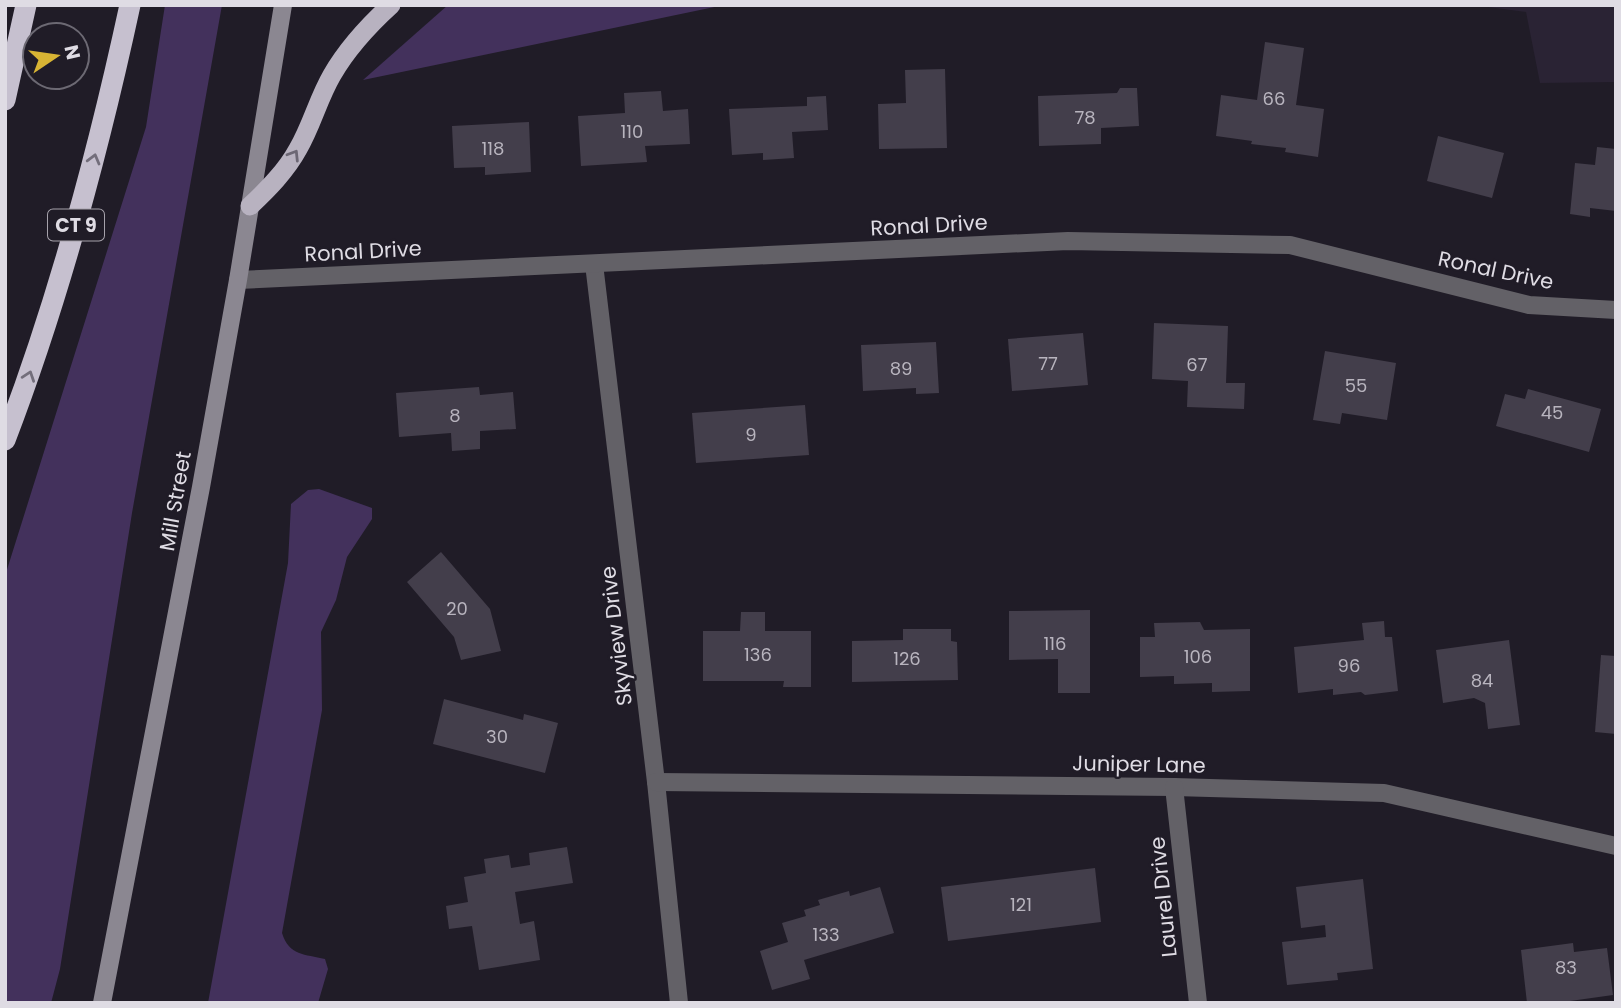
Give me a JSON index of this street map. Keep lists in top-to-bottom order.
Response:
{
  "streets": {
    "highway": ["CT 9"],
    "main road": ["Mill Street"],
    "street": [
      "Ronal Drive",
      "Skyview Drive",
      "Juniper Lane",
      "Laurel Drive"
    ]
  },
  "crossings": [
    ["Ronal Drive", "Mill Street"],
    ["Ronal Drive", "Skyview Drive"],
    ["Skyview Drive", "Juniper Lane"],
    ["Juniper Lane", "Laurel Drive"]
  ],
  "house_numbers": [
    "66",
    "78",
    "110",
    "118",
    "77",
    "67",
    "89",
    "55",
    "45",
    "8",
    "9",
    "20",
    "116",
    "136",
    "106",
    "126",
    "96",
    "84",
    "30",
    "121",
    "133",
    "83"
  ],
  "north": "right"
}
